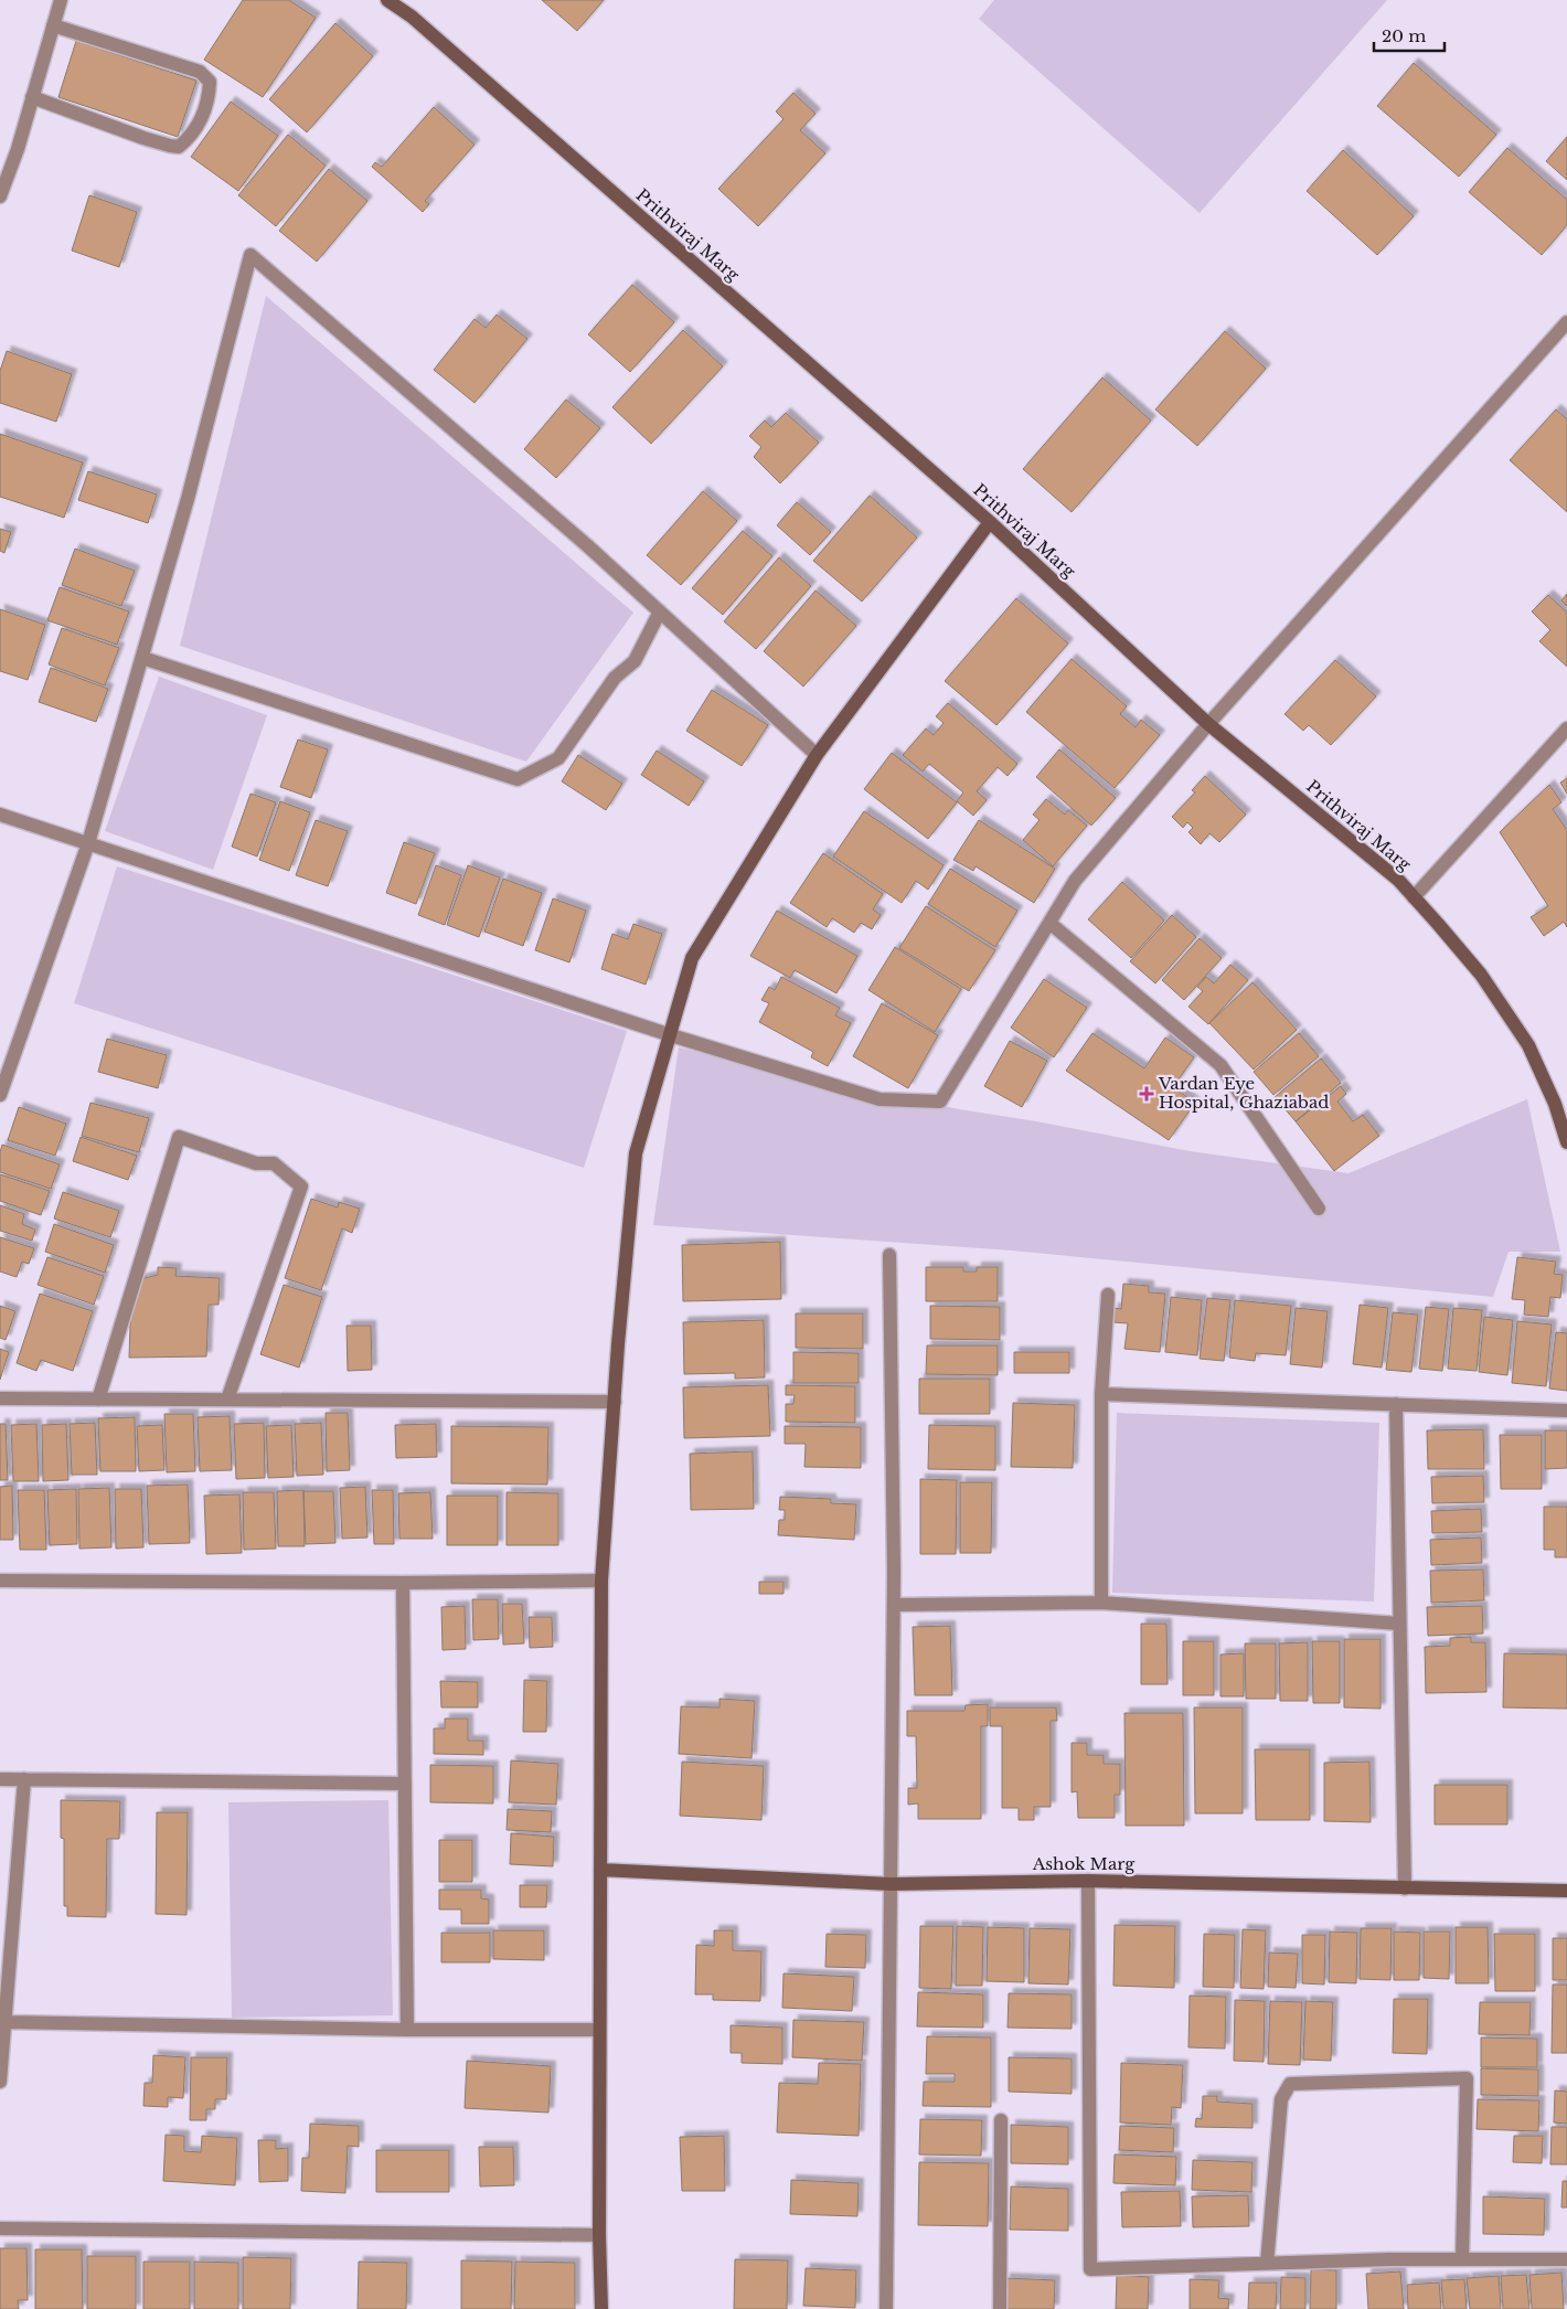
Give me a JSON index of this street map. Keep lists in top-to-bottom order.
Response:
{
  "streets": {
    "street": ["Prithviraj Marg", "Ashok Marg"]
  },
  "places": {
    "health": ["Vardan Eye Hospital, Ghaziabad"]
  },
  "scale_bar": "20 m"
}
